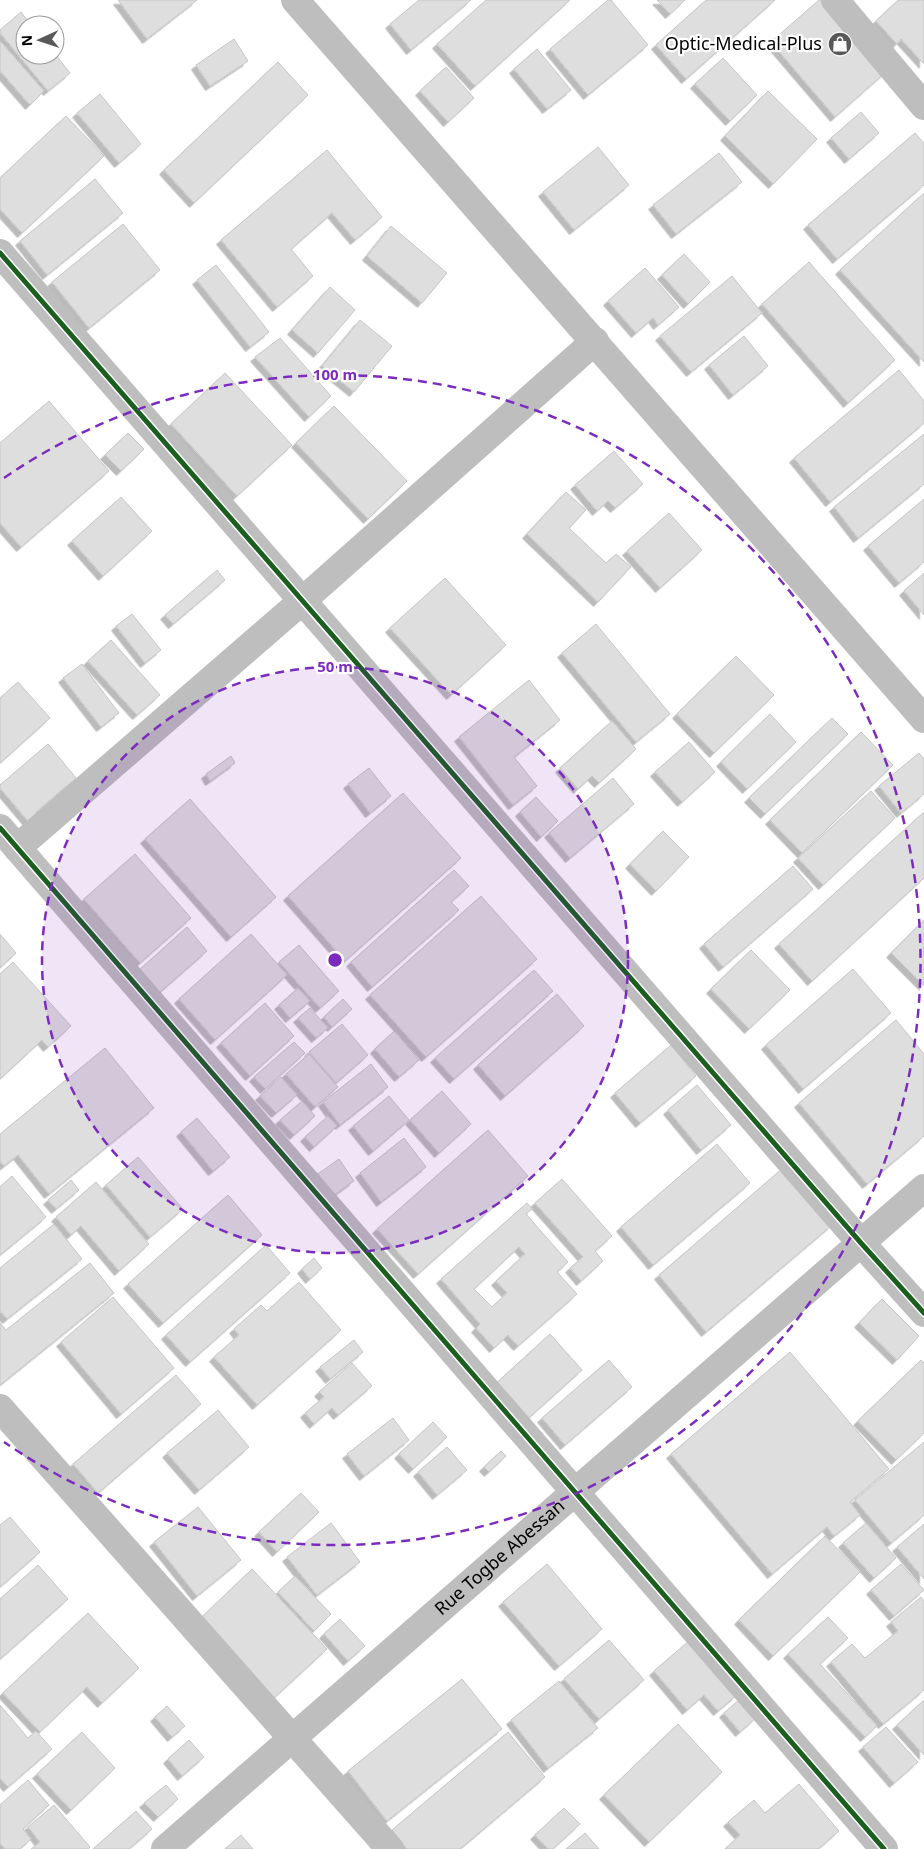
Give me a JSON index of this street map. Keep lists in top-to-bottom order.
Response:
{
  "streets": {
    "street": ["Rue Togbe Abessan"]
  },
  "places": {
    "shop": ["Optic-Medical-Plus"]
  },
  "north": "left",
  "rings": ["100 m", "50 m"]
}
